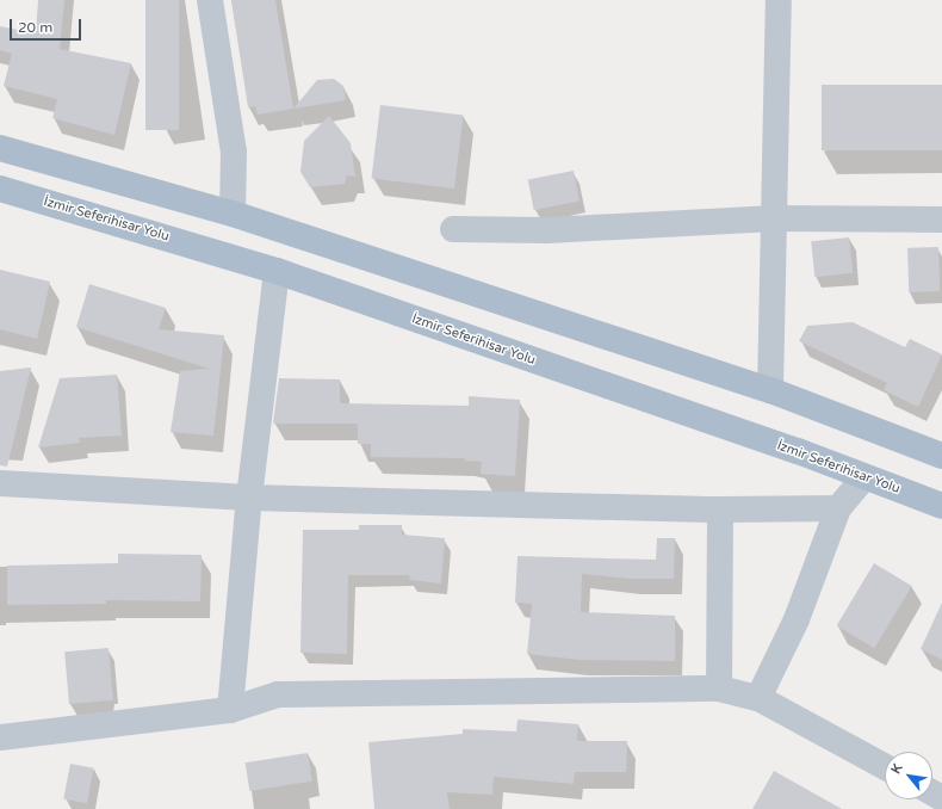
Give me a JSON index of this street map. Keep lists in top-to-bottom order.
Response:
{
  "streets": {
    "main road": ["İzmir Seferihisar Yolu"]
  },
  "scale_bar": "20 m",
  "north": "top left"
}
